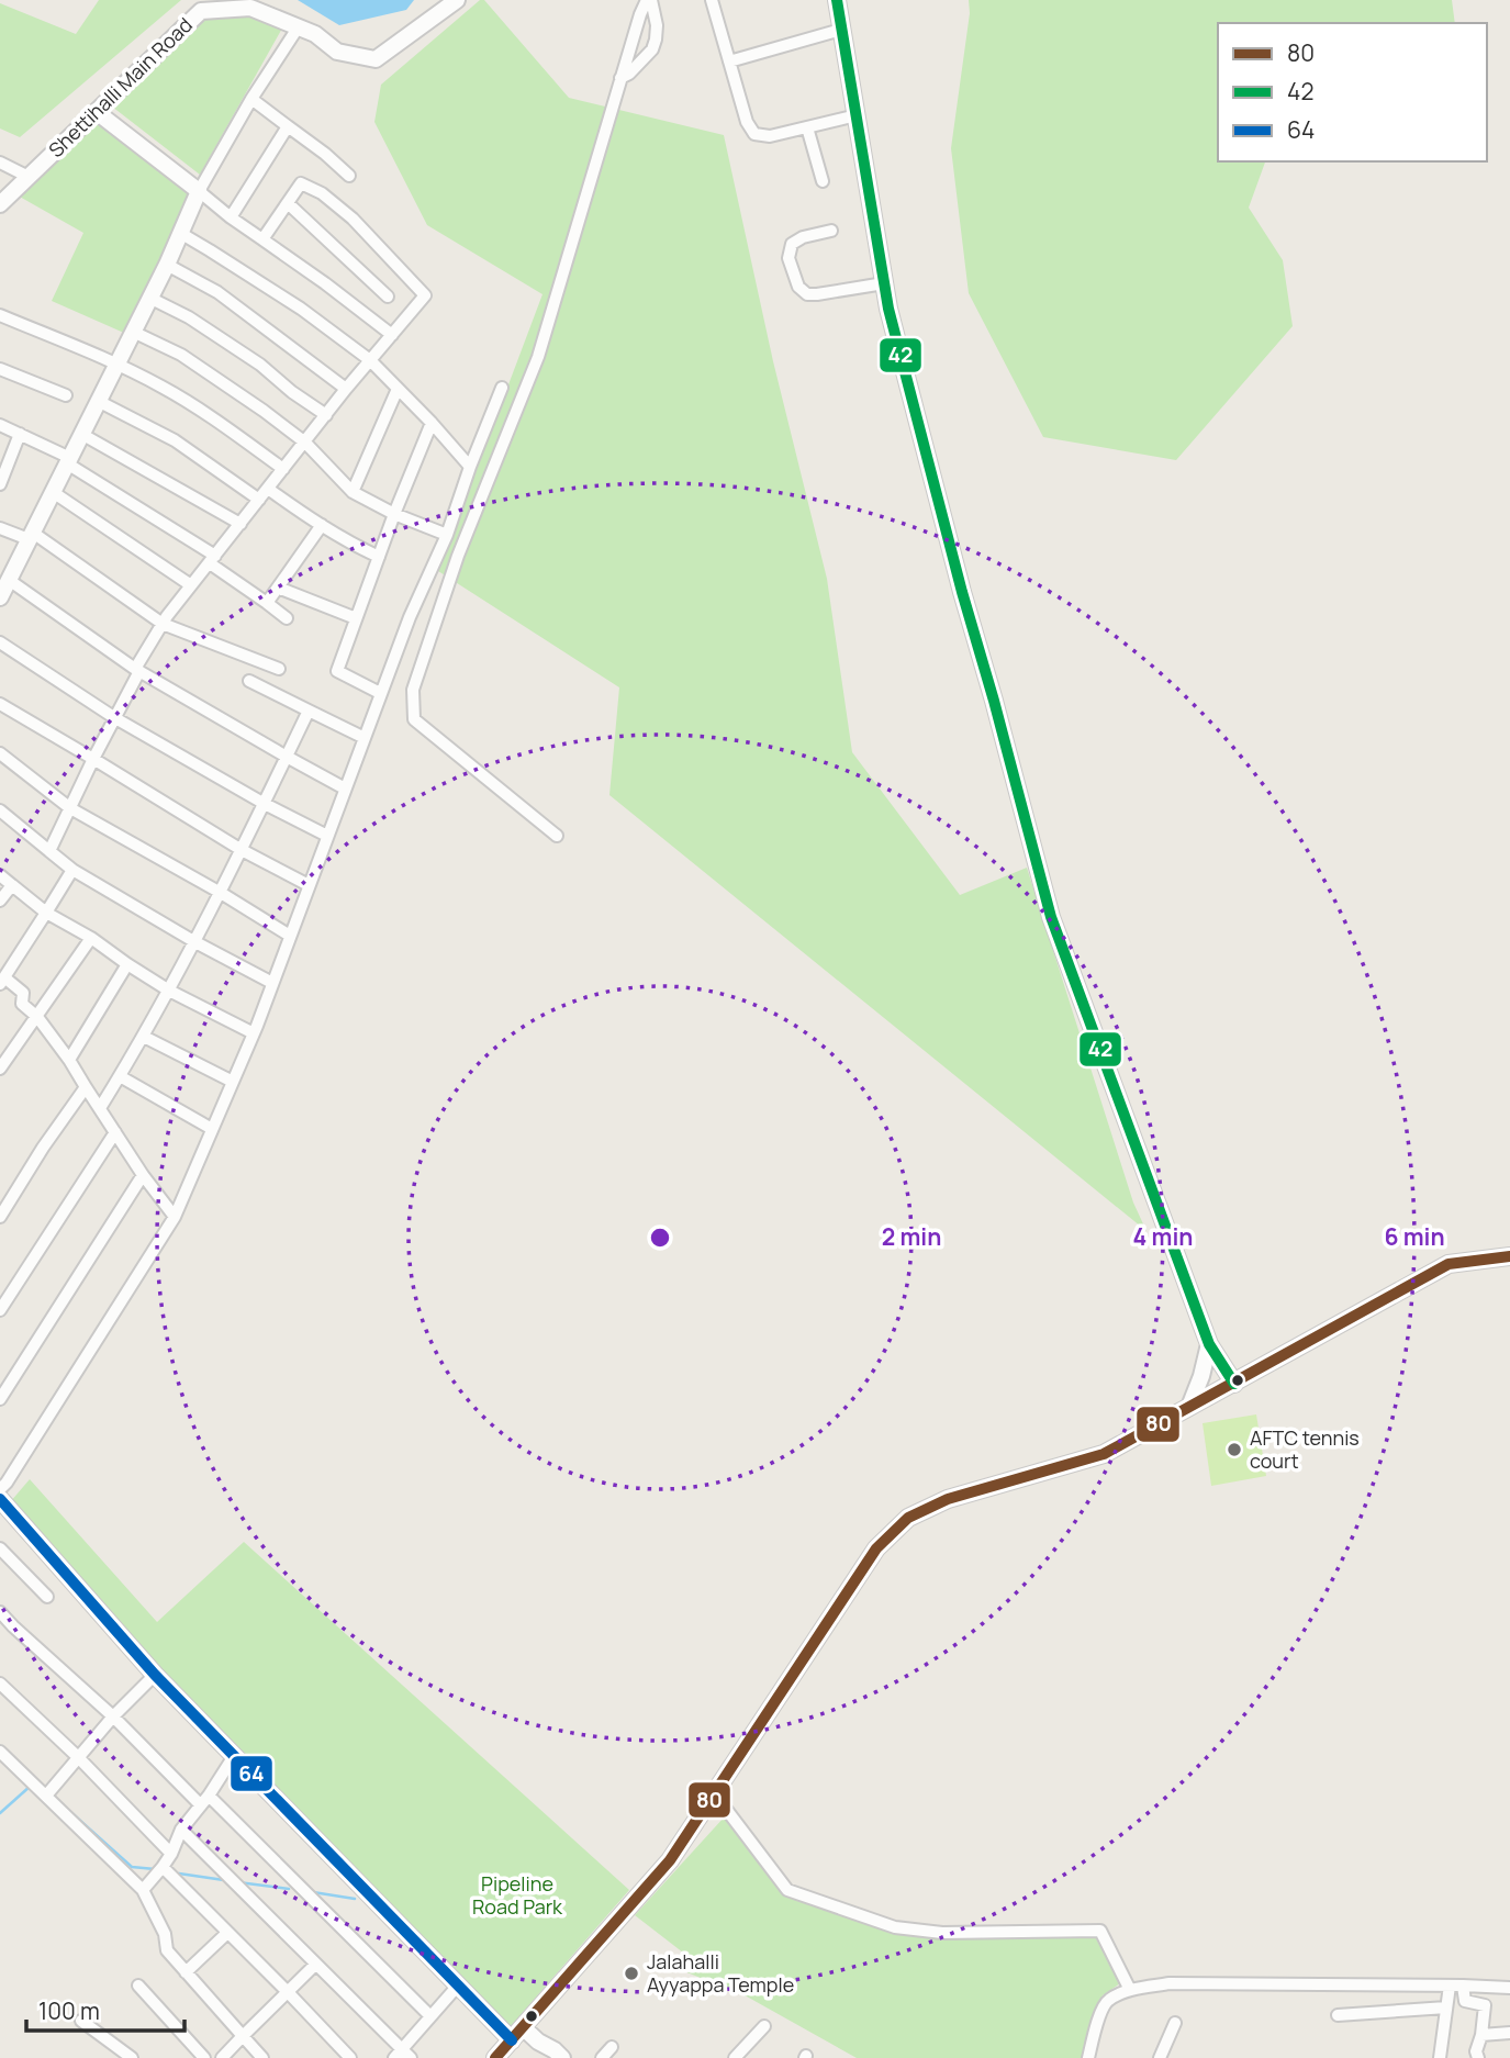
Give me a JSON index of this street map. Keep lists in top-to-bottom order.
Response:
{
  "streets": {
    "street": ["Shettihalli Main Road"]
  },
  "parks": ["Pipeline Road Park"],
  "places": ["AFTC tennis court", "Jalahalli Ayyappa Temple"],
  "lines": ["transit line 42", "transit line 80", "transit line 64"],
  "legend": ["80", "42", "64"],
  "scale_bar": "100 m",
  "rings": ["2 min", "4 min", "6 min"]
}
